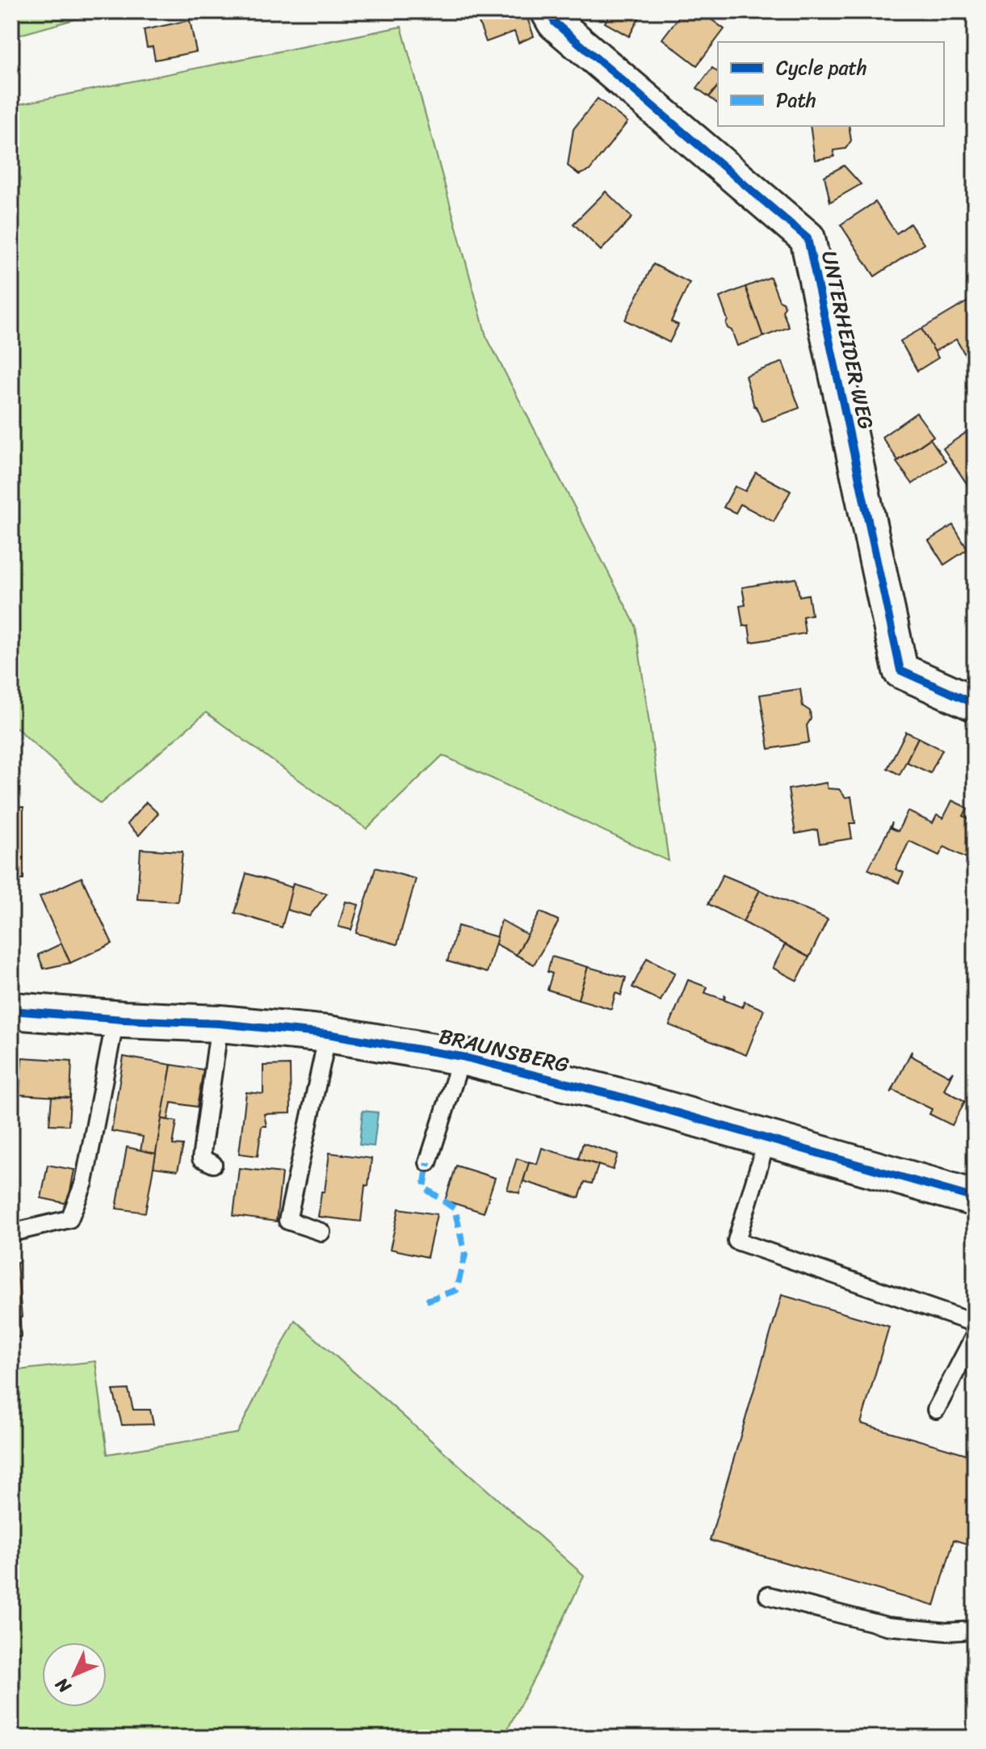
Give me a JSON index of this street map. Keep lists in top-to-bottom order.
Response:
{
  "streets": {
    "main road": ["BRAUNSBERG"],
    "street": ["UNTERHEIDER WEG"]
  },
  "legend": ["Cycle path", "Path"],
  "north": "bottom left"
}
